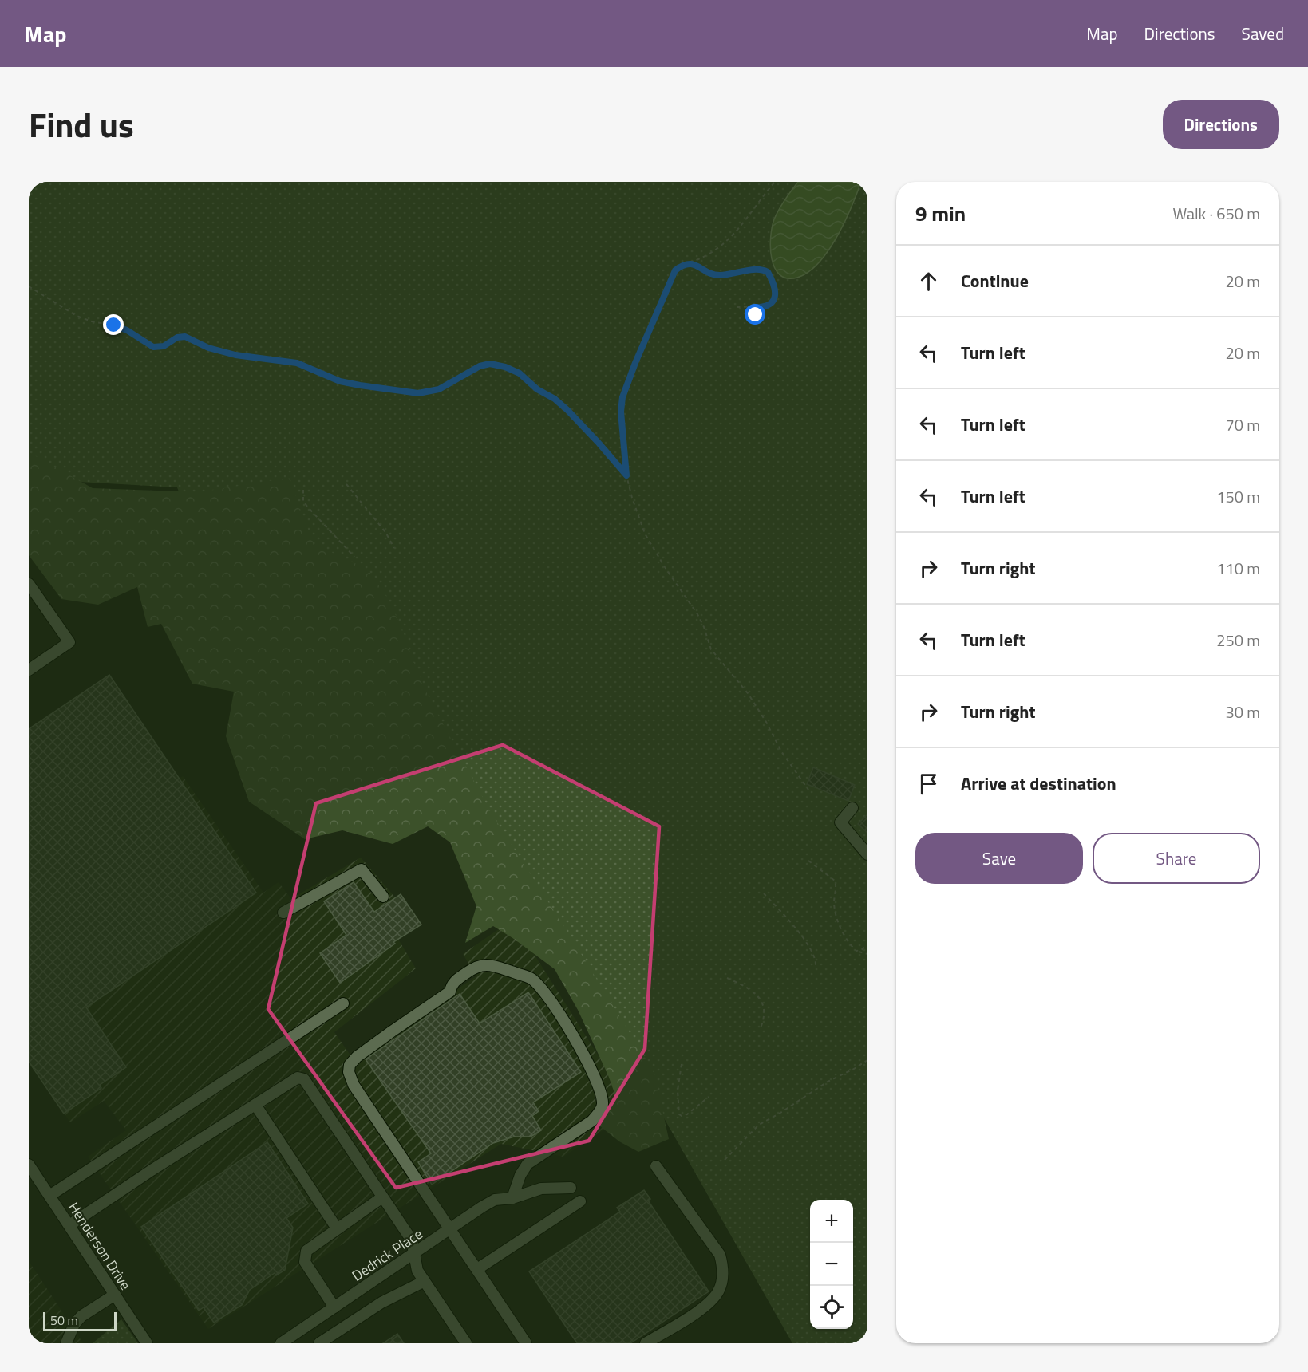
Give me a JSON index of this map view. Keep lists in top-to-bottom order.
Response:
{
  "streets": {
    "street": ["Henderson Drive", "Dedrick Place"]
  },
  "scale_bar": "50 m",
  "page": {
    "header": "Map",
    "nav": ["Map", "Directions", "Saved"],
    "title": "Find us",
    "buttons": [
      "Directions",
      ["Save", "Share"]
    ],
    "heading": ["9 min", "Walk · 650 m"],
    "list": [
      ["Continue", "20 m"],
      ["Turn left", "20 m"],
      ["Turn left", "70 m"],
      ["Turn left", "150 m"],
      ["Turn right", "110 m"],
      ["Turn left", "250 m"],
      ["Turn right", "30 m"],
      "Arrive at destination"
    ],
    "map_buttons": ["+", "−"],
    "scale": "50 m"
  }
}
